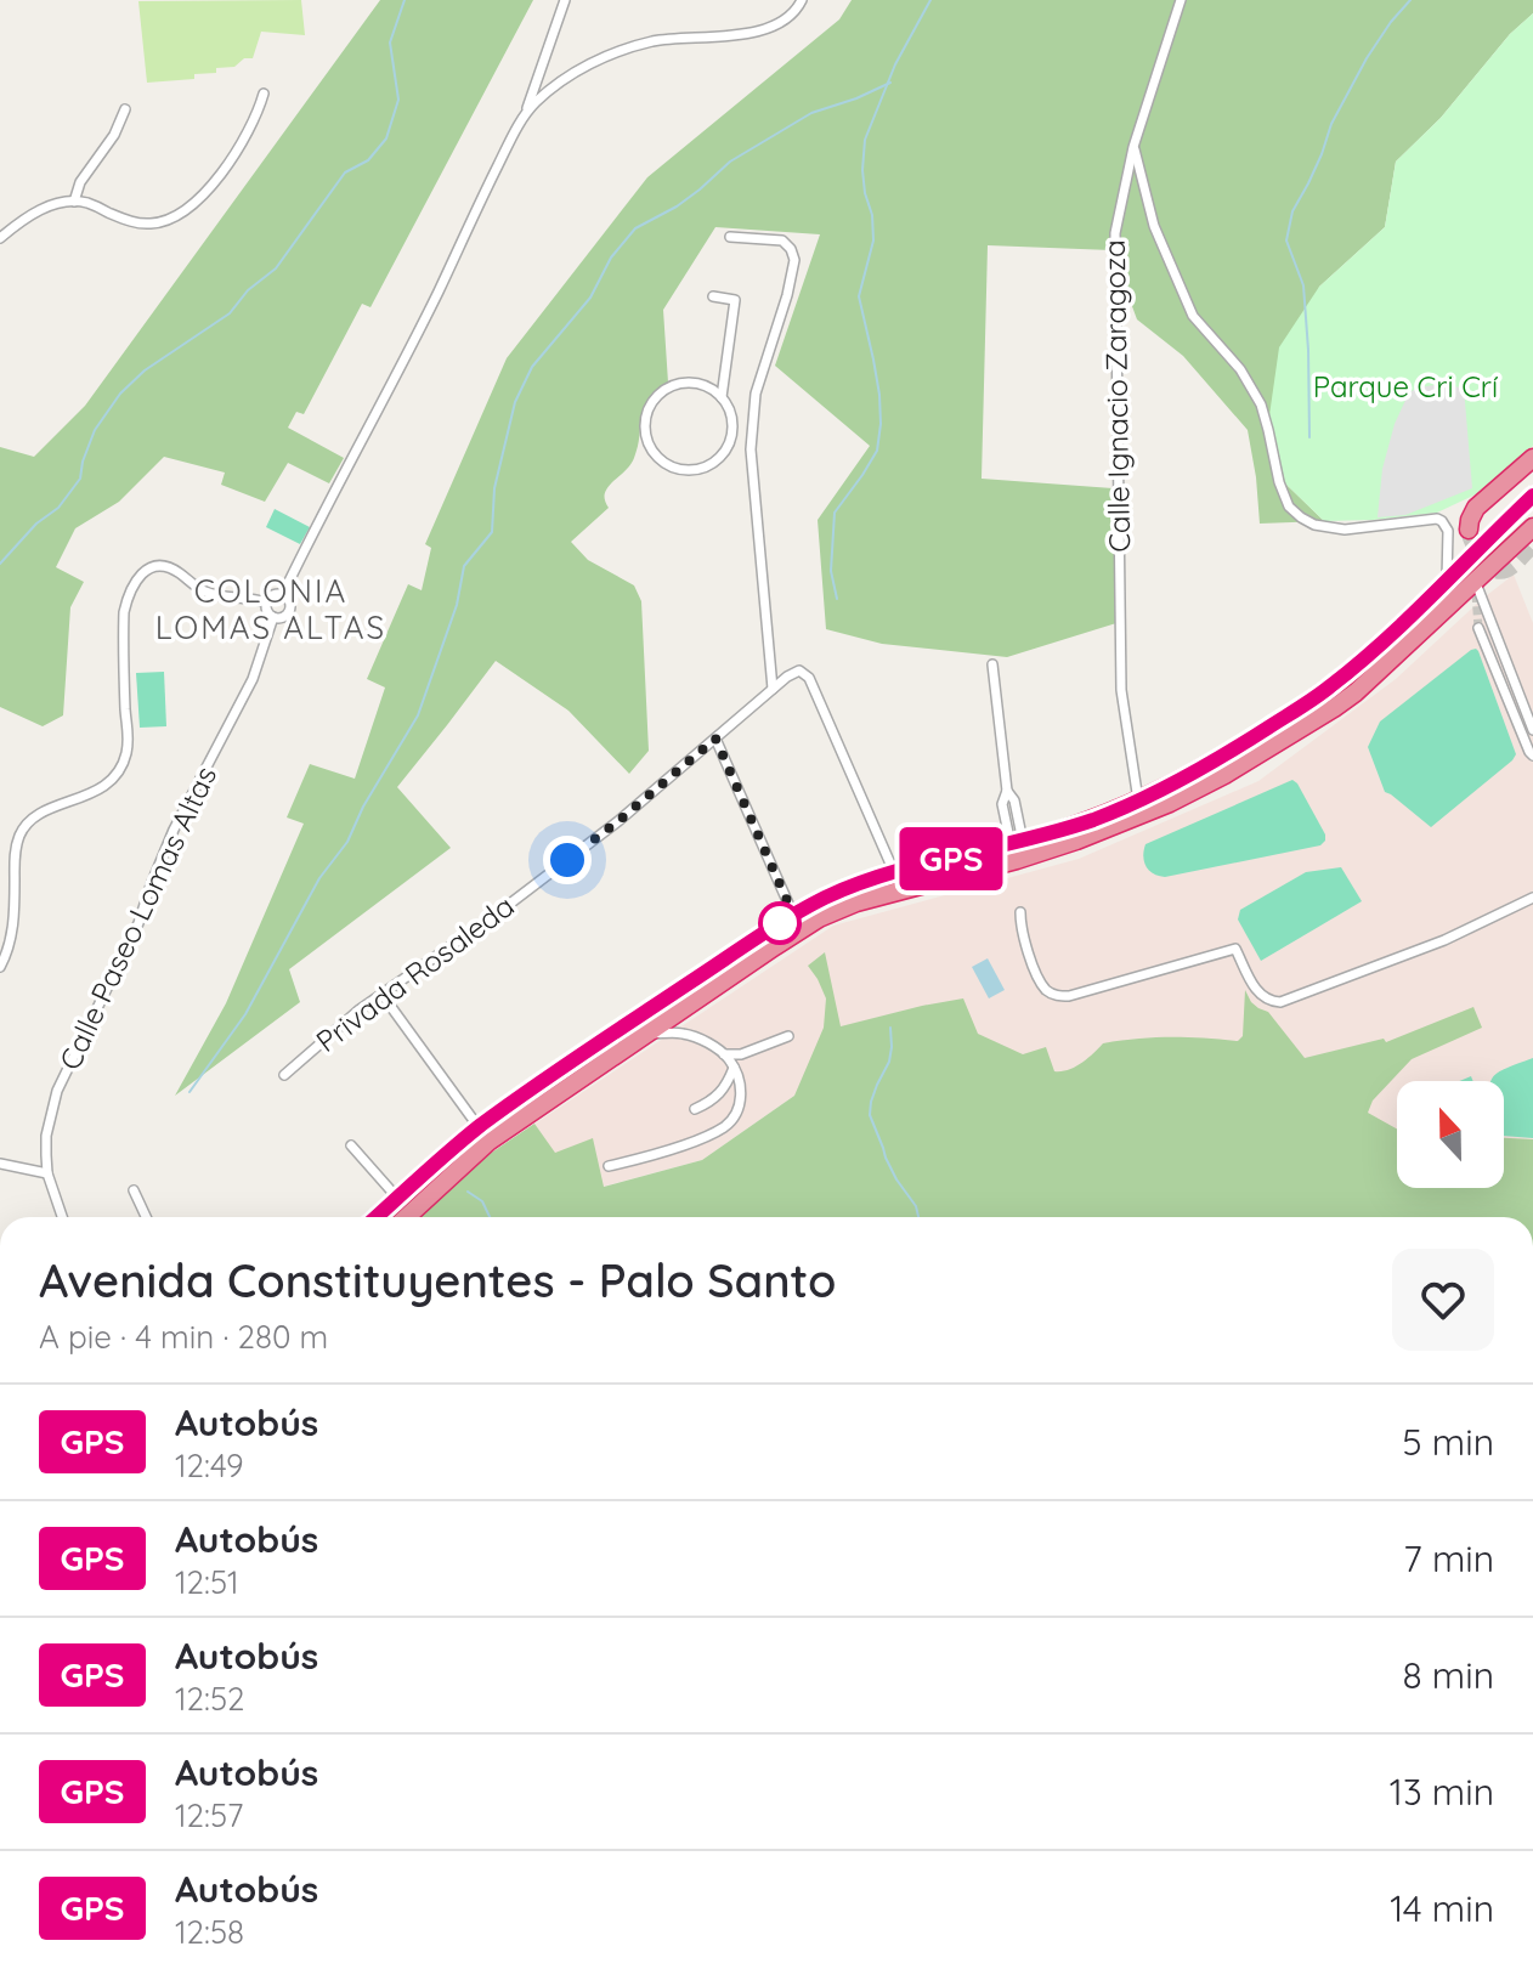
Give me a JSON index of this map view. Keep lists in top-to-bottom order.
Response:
{
  "streets": {
    "street": ["Calle Ignacio Zaragoza", "Calle Paseo Lomas Altas", "Privada Rosaleda"]
  },
  "districts": ["COLONIA LOMAS ALTAS"],
  "parks": ["Parque Cri Crí"],
  "lines": ["bus line GPS"],
  "north": "top",
  "page": {
    "on_map": "GPS",
    "heading": ["Avenida Constituyentes - Palo Santo", "A pie · 4 min · 280 m"],
    "list": [
      {
        "mark": "GPS",
        "name": "Autobús",
        "note": "12:49",
        "value": "5 min"
      },
      {
        "mark": "GPS",
        "name": "Autobús",
        "note": "12:51",
        "value": "7 min"
      },
      {
        "mark": "GPS",
        "name": "Autobús",
        "note": "12:52",
        "value": "8 min"
      },
      {
        "mark": "GPS",
        "name": "Autobús",
        "note": "12:57",
        "value": "13 min"
      },
      {
        "mark": "GPS",
        "name": "Autobús",
        "note": "12:58",
        "value": "14 min"
      }
    ]
  }
}
